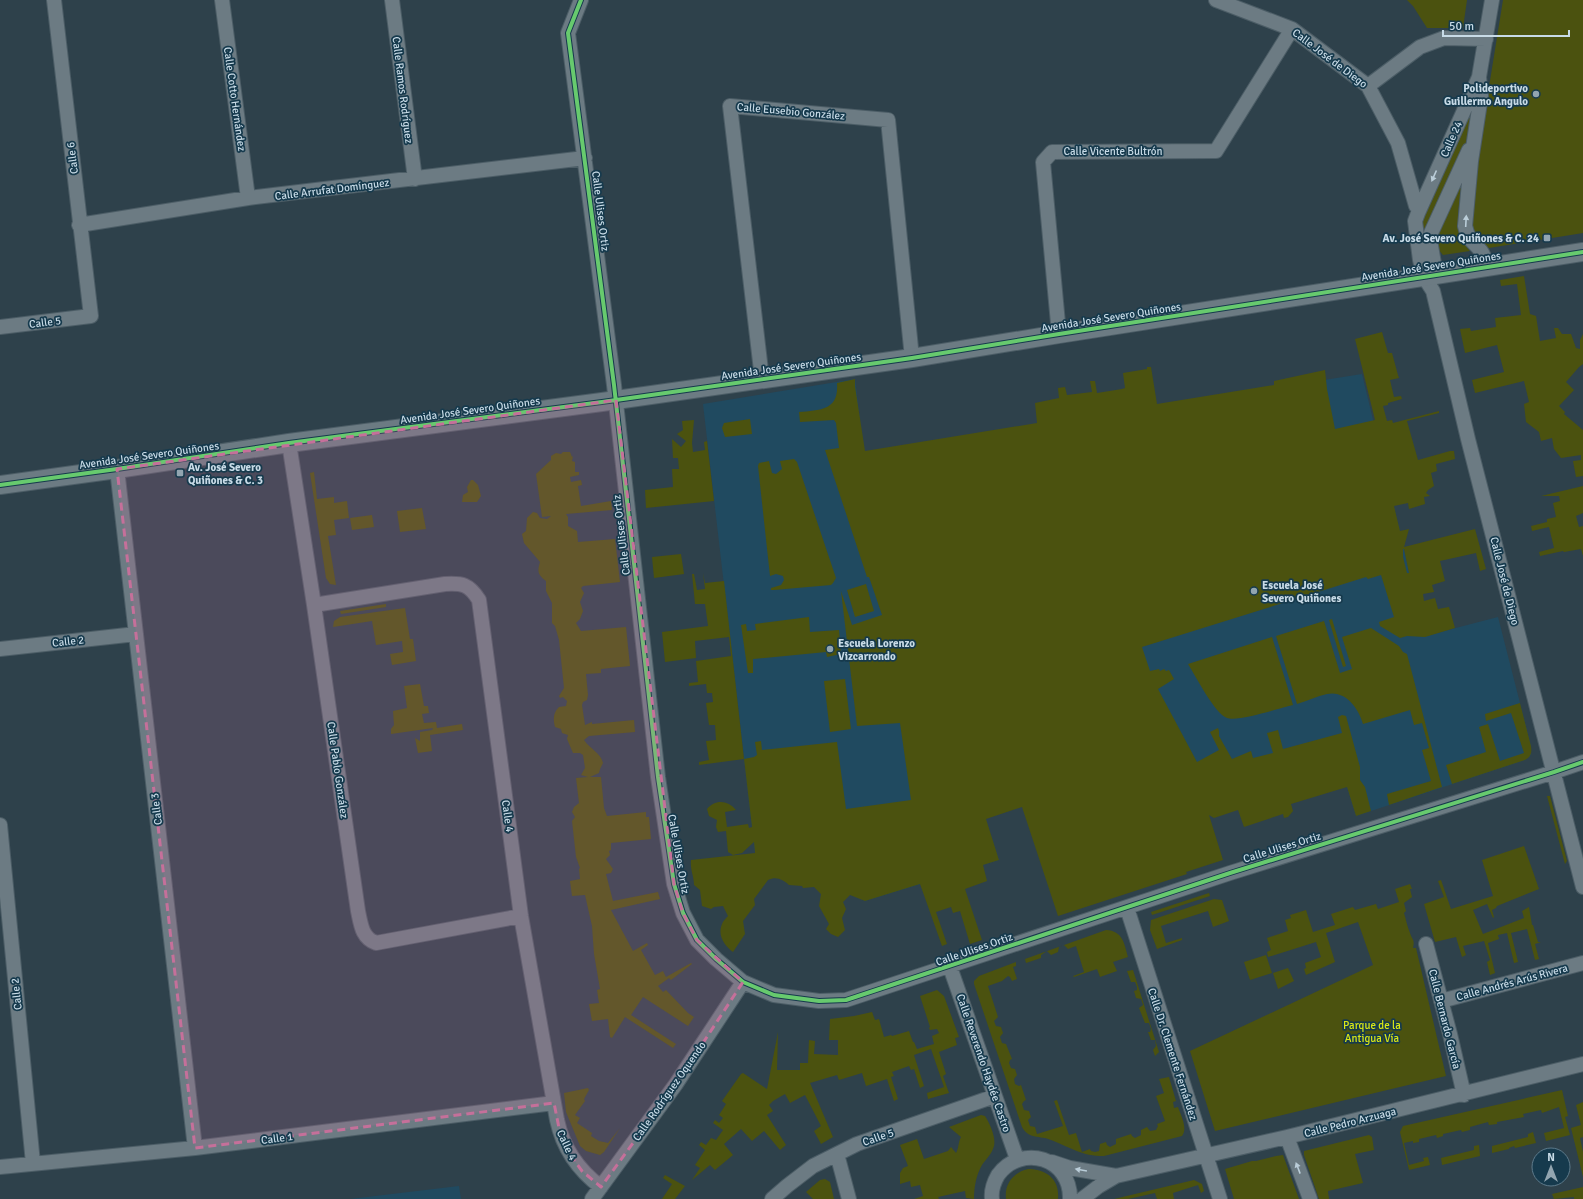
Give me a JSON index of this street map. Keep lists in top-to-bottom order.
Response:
{
  "streets": {
    "street": [
      "Calle José de Diego",
      "Calle Ramos Rodríguez",
      "Calle Cotto Hernández",
      "Calle Eusebio González",
      "Calle 24",
      "Calle Vicente Bultrón",
      "Calle 6",
      "Calle Arrufat Domínguez",
      "Calle Ulises Ortiz",
      "Avenida José Severo Quiñones",
      "Calle 5",
      "Calle 2",
      "Calle Pablo González",
      "Calle 3",
      "Calle 4",
      "Calle Andrés Arús Rivera",
      "Calle Bernardo García",
      "Calle Dr. Clemente Fernández",
      "Calle Reverendo Haydée Castro",
      "Calle Rodríguez Oquendo",
      "Calle Pedro Arzuaga",
      "Calle 1"
    ]
  },
  "crossings": [
    ["Calle José de Diego", "Calle 24"],
    ["Calle José de Diego", "Calle Vicente Bultrón"],
    ["Calle José de Diego", "Calle Ulises Ortiz"],
    ["Calle José de Diego", "Avenida José Severo Quiñones"],
    ["Calle Ramos Rodríguez", "Calle Arrufat Domínguez"],
    ["Calle Cotto Hernández", "Calle Arrufat Domínguez"],
    ["Calle Eusebio González", "Avenida José Severo Quiñones"],
    ["Calle 24", "Avenida José Severo Quiñones"],
    ["Calle Vicente Bultrón", "Avenida José Severo Quiñones"],
    ["Calle 6", "Calle Arrufat Domínguez"],
    ["Calle 6", "Calle 5"],
    ["Calle Arrufat Domínguez", "Calle Ulises Ortiz"],
    ["Calle Ulises Ortiz", "Avenida José Severo Quiñones"],
    ["Calle Ulises Ortiz", "Calle Dr. Clemente Fernández"],
    ["Calle Ulises Ortiz", "Calle Reverendo Haydée Castro"],
    ["Calle Ulises Ortiz", "Calle Rodríguez Oquendo"],
    ["Avenida José Severo Quiñones", "Calle Pablo González"],
    ["Avenida José Severo Quiñones", "Calle 3"],
    ["Calle 5", "Calle Reverendo Haydée Castro"],
    ["Calle 2", "Calle 3"],
    ["Calle 2", "Calle 1"],
    ["Calle Pablo González", "Calle 4"],
    ["Calle 3", "Calle 1"],
    ["Calle 4", "Calle Rodríguez Oquendo"],
    ["Calle 4", "Calle 1"],
    ["Calle Andrés Arús Rivera", "Calle Bernardo García"],
    ["Calle Bernardo García", "Calle Pedro Arzuaga"],
    ["Calle Dr. Clemente Fernández", "Calle Pedro Arzuaga"],
    ["Calle Reverendo Haydée Castro", "Calle Pedro Arzuaga"]
  ],
  "parks": ["Parque de la Antigua Vía"],
  "places": {
    "other": ["Polideportivo Guillermo Angulo", "Escuela José Severo Quiñones", "Escuela Lorenzo Vizcarrondo"],
    "transit": ["Av. José Severo Quiñones & C. 24", "Av. José Severo Quiñones & C. 3"]
  },
  "scale_bar": "50 m",
  "north": "top"
}
